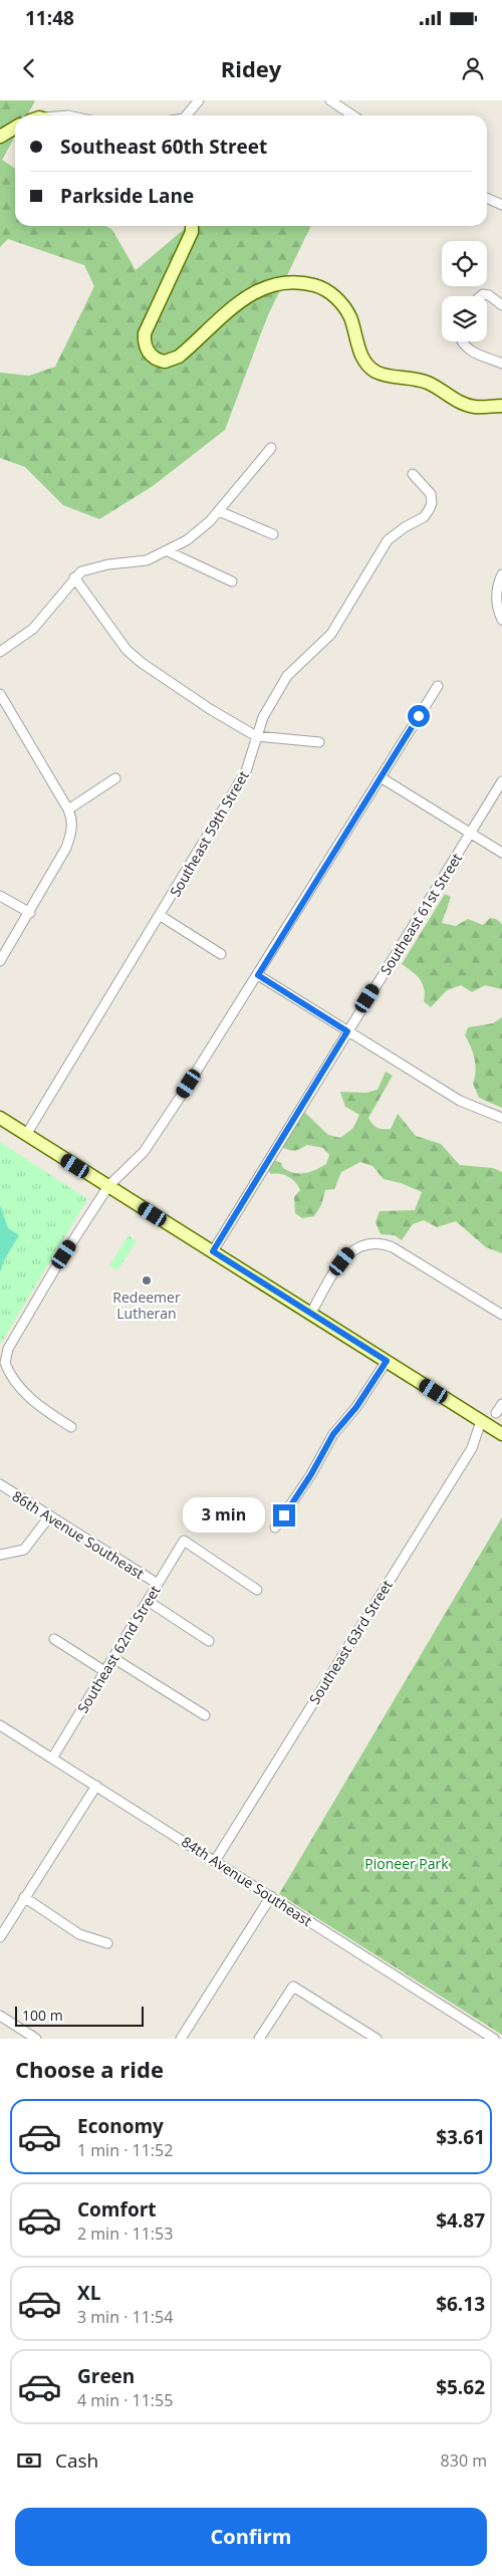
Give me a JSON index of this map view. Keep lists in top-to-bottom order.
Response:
{
  "streets": {
    "street": [
      "Southeast 59th Street",
      "Southeast 61st Street",
      "86th Avenue Southeast",
      "Southeast 63rd Street",
      "Southeast 62nd Street",
      "84th Avenue Southeast"
    ]
  },
  "crossings": [
    ["86th Avenue Southeast", "Southeast 62nd Street"],
    ["Southeast 63rd Street", "84th Avenue Southeast"],
    ["Southeast 62nd Street", "84th Avenue Southeast"]
  ],
  "parks": ["Pioneer Park"],
  "places": ["Redeemer Lutheran"],
  "scale_bar": "100 m",
  "page": {
    "status": "11:48",
    "header": "Ridey",
    "banner": ["Southeast 60th Street", "Parkside Lane"],
    "bubble": "3 min",
    "scale": "100 m",
    "heading": "Choose a ride",
    "list": [
      {
        "name": "Economy",
        "note": "1 min · 11:52",
        "value": "$3.61"
      },
      {
        "name": "Comfort",
        "note": "2 min · 11:53",
        "value": "$4.87"
      },
      {
        "name": "XL",
        "note": "3 min · 11:54",
        "value": "$6.13"
      },
      {
        "name": "Green",
        "note": "4 min · 11:55",
        "value": "$5.62"
      }
    ],
    "pay": ["Cash", "830 m"],
    "buttons": "Confirm"
  }
}
